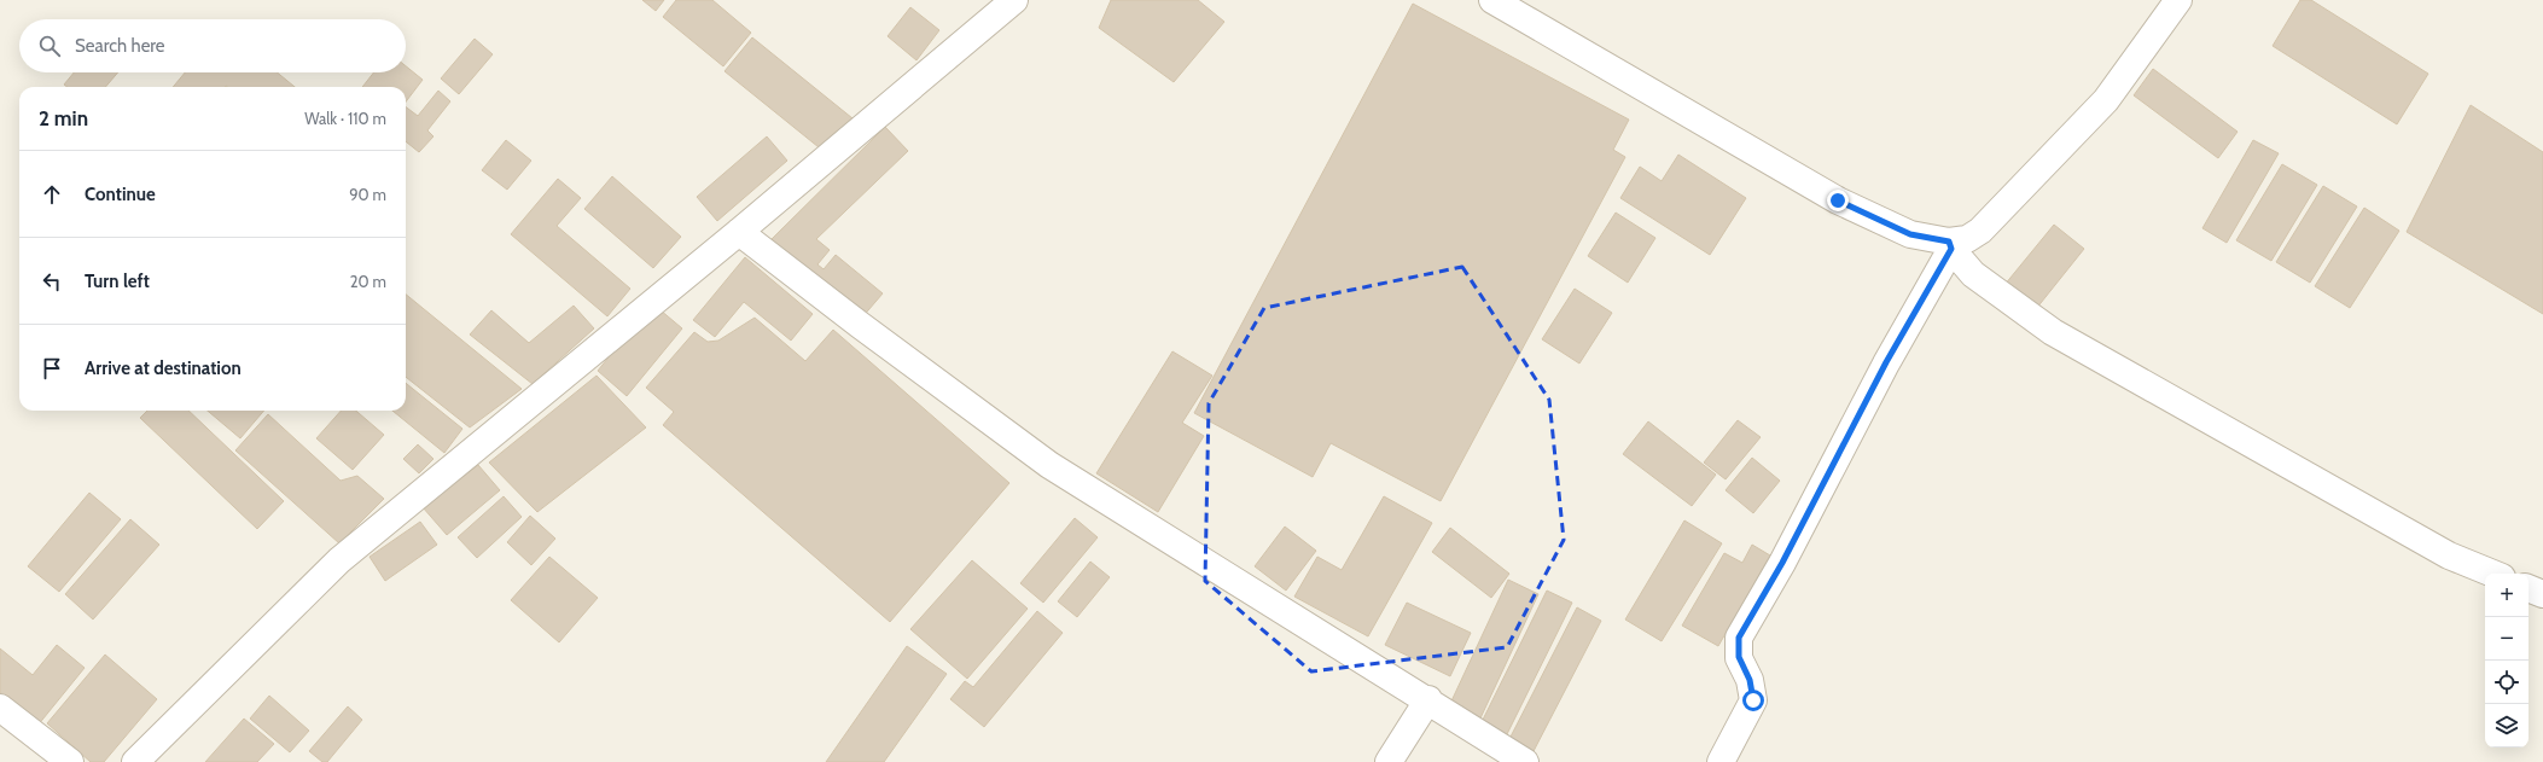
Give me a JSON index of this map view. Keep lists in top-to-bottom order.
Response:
{
  "page": {
    "search": "Search here",
    "heading": ["2 min", "Walk · 110 m"],
    "list": [
      ["Continue", "90 m"],
      ["Turn left", "20 m"],
      "Arrive at destination"
    ],
    "map_buttons": ["+", "−"]
  }
}
